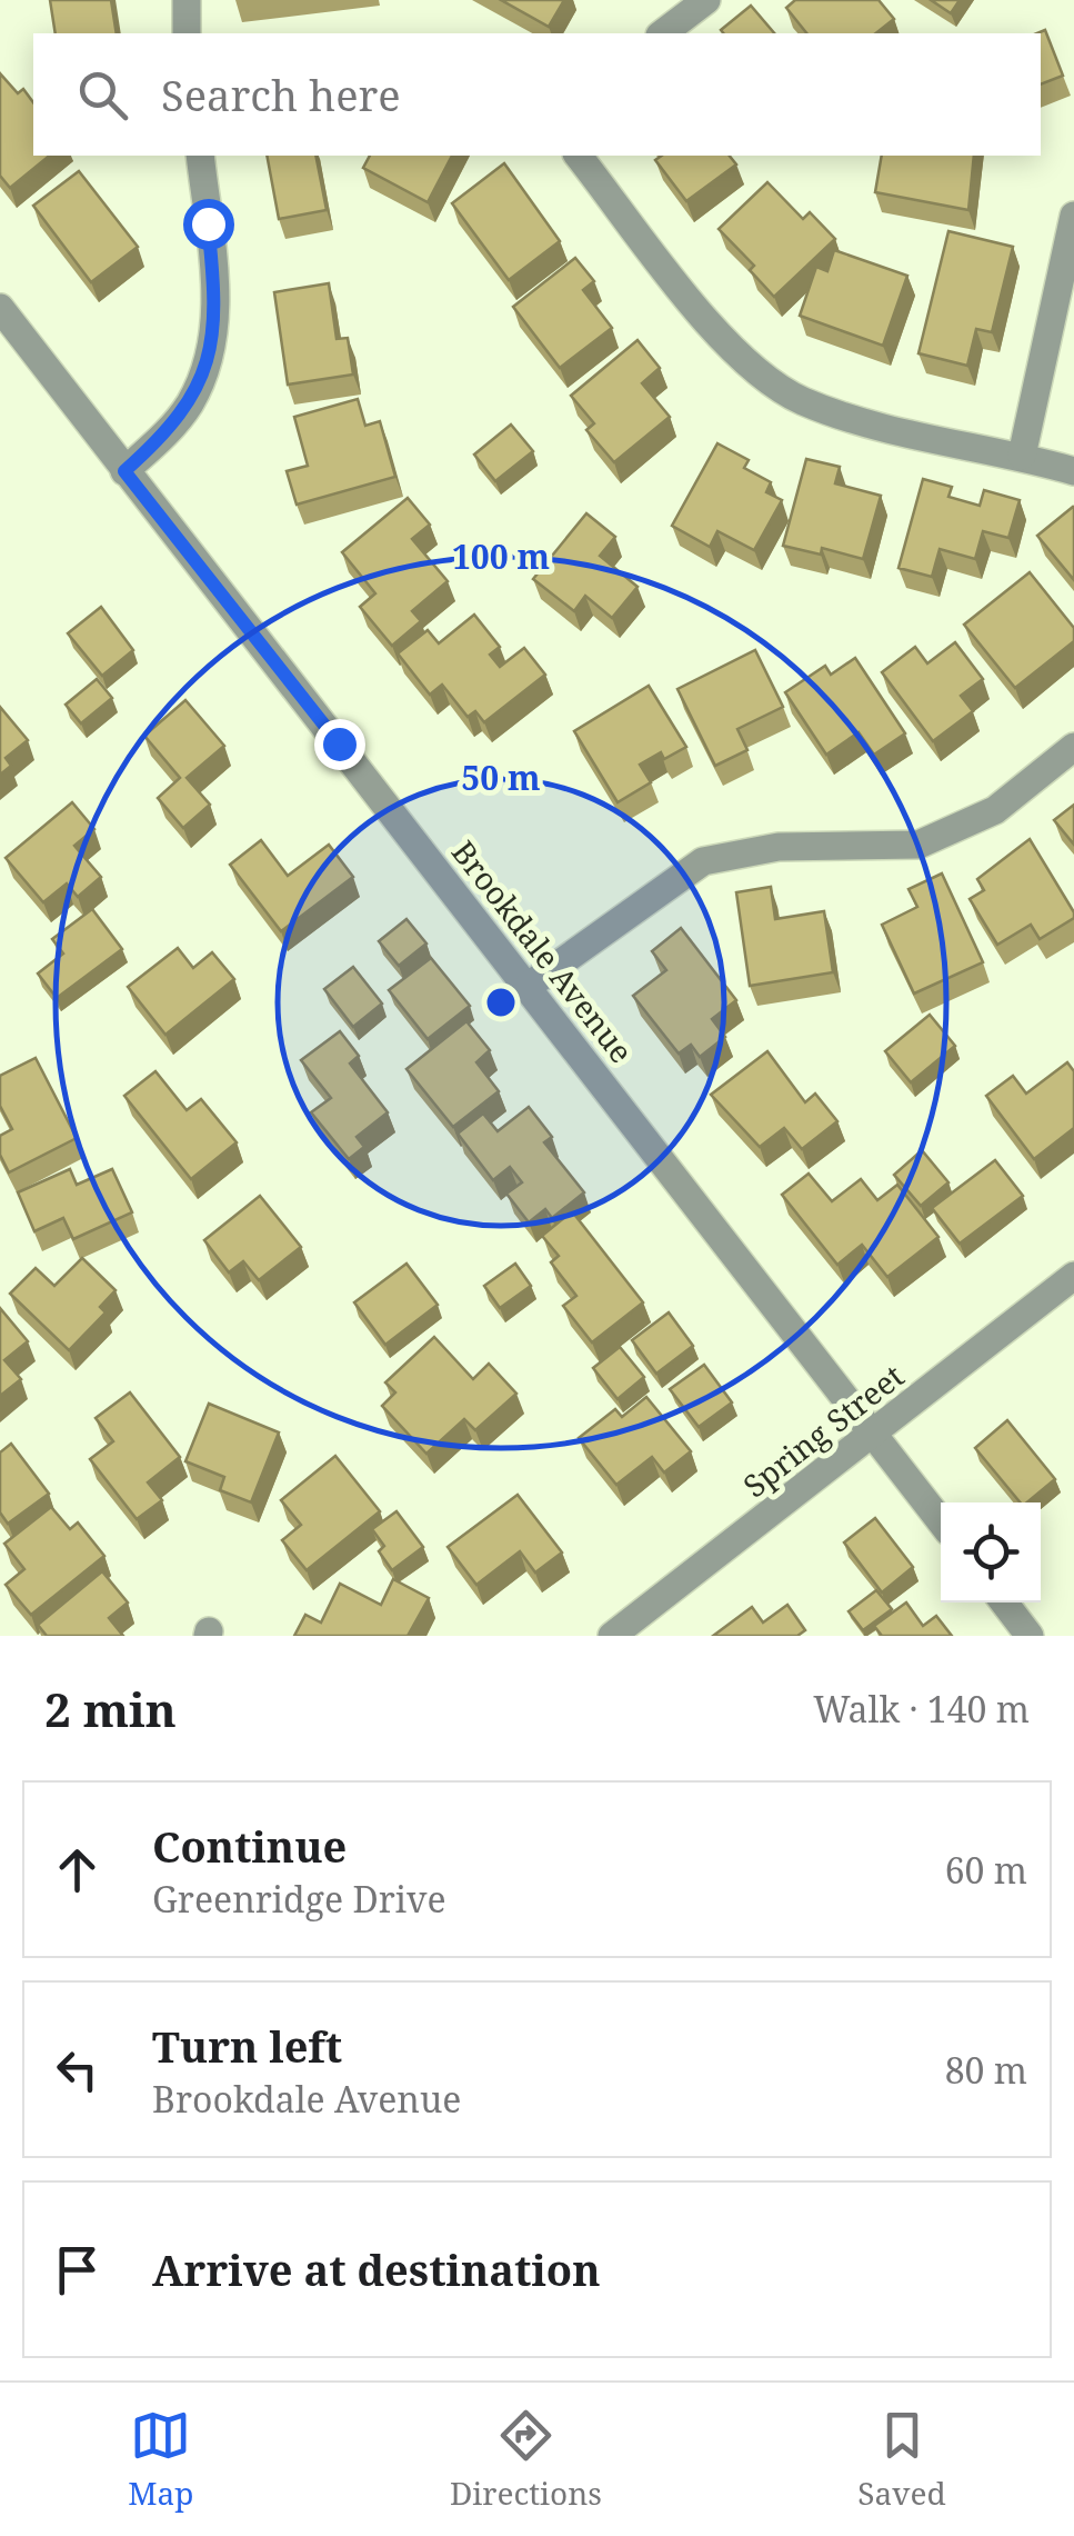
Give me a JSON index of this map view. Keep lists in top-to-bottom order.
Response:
{
  "streets": {
    "street": ["Brookdale Avenue", "Spring Street"]
  },
  "crossings": [
    ["Brookdale Avenue", "Spring Street"]
  ],
  "page": {
    "search": "Search here",
    "heading": ["2 min", "Walk · 140 m"],
    "list": [
      ["Continue", "Greenridge Drive", "60 m"],
      ["Turn left", "Brookdale Avenue", "80 m"],
      "Arrive at destination"
    ],
    "nav": ["Map", "Directions", "Saved"]
  },
  "rings": ["100 m", "50 m"]
}
